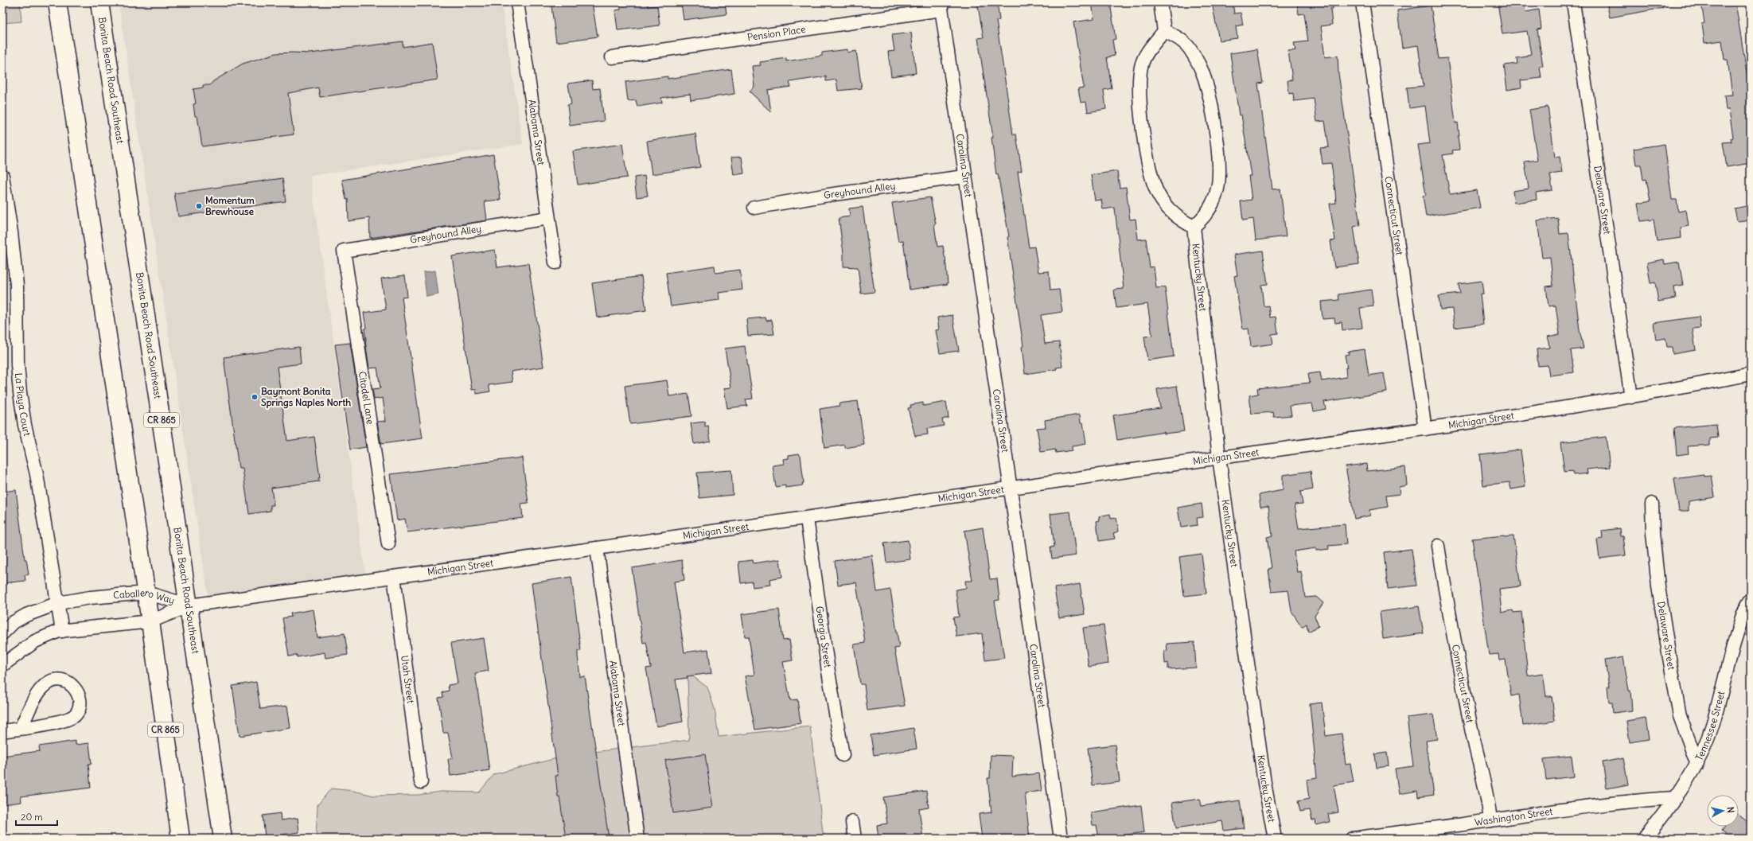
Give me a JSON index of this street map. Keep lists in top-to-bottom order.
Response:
{
  "streets": {
    "main road": ["Bonita Beach Road Southeast", "CR 865"],
    "street": [
      "Pension Place",
      "Alabama Street",
      "Carolina Street",
      "Greyhound Alley",
      "Delaware Street",
      "Connecticut Street",
      "Kentucky Street",
      "Citadel Lane",
      "La Playa Court",
      "Michigan Street",
      "Caballero Way",
      "Georgia Street",
      "Utah Street",
      "Tennessee Street",
      "Washington Street"
    ]
  },
  "crossings": [
    ["Pension Place", "Carolina Street"],
    ["Bonita Beach Road Southeast", "Michigan Street"],
    ["Bonita Beach Road Southeast", "Caballero Way"],
    ["Alabama Street", "Greyhound Alley"],
    ["Alabama Street", "Michigan Street"],
    ["Carolina Street", "Greyhound Alley"],
    ["Carolina Street", "Michigan Street"],
    ["Greyhound Alley", "Citadel Lane"],
    ["Delaware Street", "Michigan Street"],
    ["Delaware Street", "Tennessee Street"],
    ["Connecticut Street", "Michigan Street"],
    ["Connecticut Street", "Washington Street"],
    ["Kentucky Street", "Michigan Street"],
    ["La Playa Court", "Caballero Way"],
    ["CR 865", "Caballero Way"],
    ["Michigan Street", "Caballero Way"],
    ["Michigan Street", "Georgia Street"],
    ["Michigan Street", "Utah Street"],
    ["Tennessee Street", "Washington Street"]
  ],
  "places": ["Momentum Brewhouse", "Baymont Bonita Springs Naples North"],
  "scale_bar": "20 m",
  "north": "right"
}
